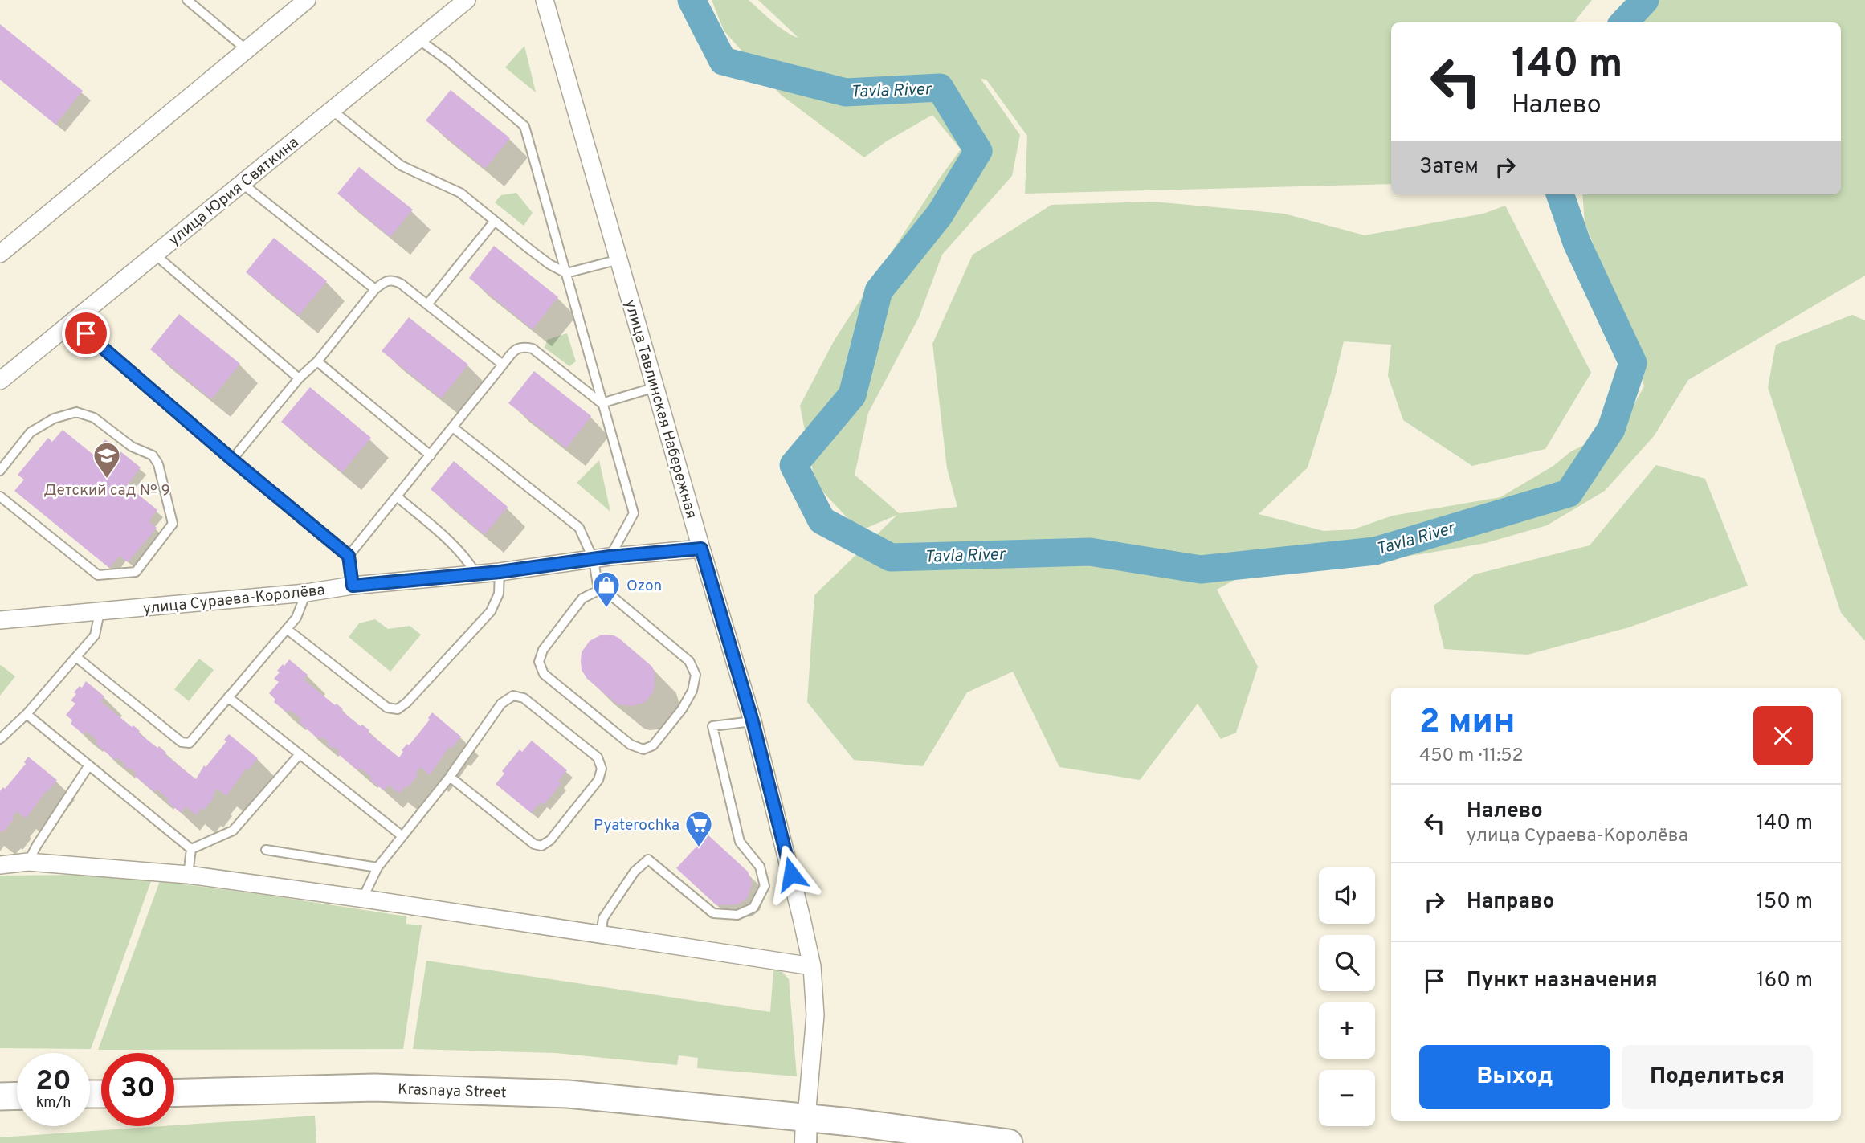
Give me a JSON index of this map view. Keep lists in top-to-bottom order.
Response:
{
  "streets": {
    "main road": ["Krasnaya Street"],
    "street": ["улица Юрия Святкина", "улица Тавлинская Набережная", "улица Сураева-Королёва"]
  },
  "crossings": [
    ["улица Тавлинская Набережная", "улица Сураева-Королёва"],
    ["улица Тавлинская Набережная", "Krasnaya Street"]
  ],
  "water": ["Tavla River"],
  "places": {
    "school or university": ["Детский сад № 9"],
    "shop": ["Ozon"],
    "supermarket": ["Pyaterochka"]
  },
  "page": {
    "turn": ["140 m", "Налево"],
    "then": "Затем",
    "heading": ["2 мин", "450 m · 11:52"],
    "list": [
      {
        "name": "Налево",
        "note": "улица Сураева-Королёва",
        "value": "140 m"
      },
      {
        "name": "Направо",
        "value": "150 m"
      },
      {
        "name": "Пункт назначения",
        "value": "160 m"
      }
    ],
    "map_buttons": ["+", "−"],
    "buttons": ["Выход", "Поделиться"],
    "speed": "20 km/h",
    "limit": "30"
  }
}
